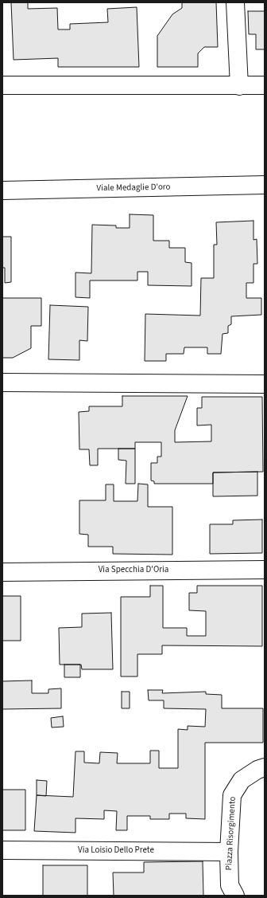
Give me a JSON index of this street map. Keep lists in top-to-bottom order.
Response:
{
  "streets": {
    "street": [
      "Viale Medaglie D'oro",
      "Via Specchia D'Oria",
      "Piazza Risorgimento",
      "Via Loisio Dello Prete"
    ]
  },
  "crossings": [
    ["Piazza Risorgimento", "Via Loisio Dello Prete"]
  ]
}
